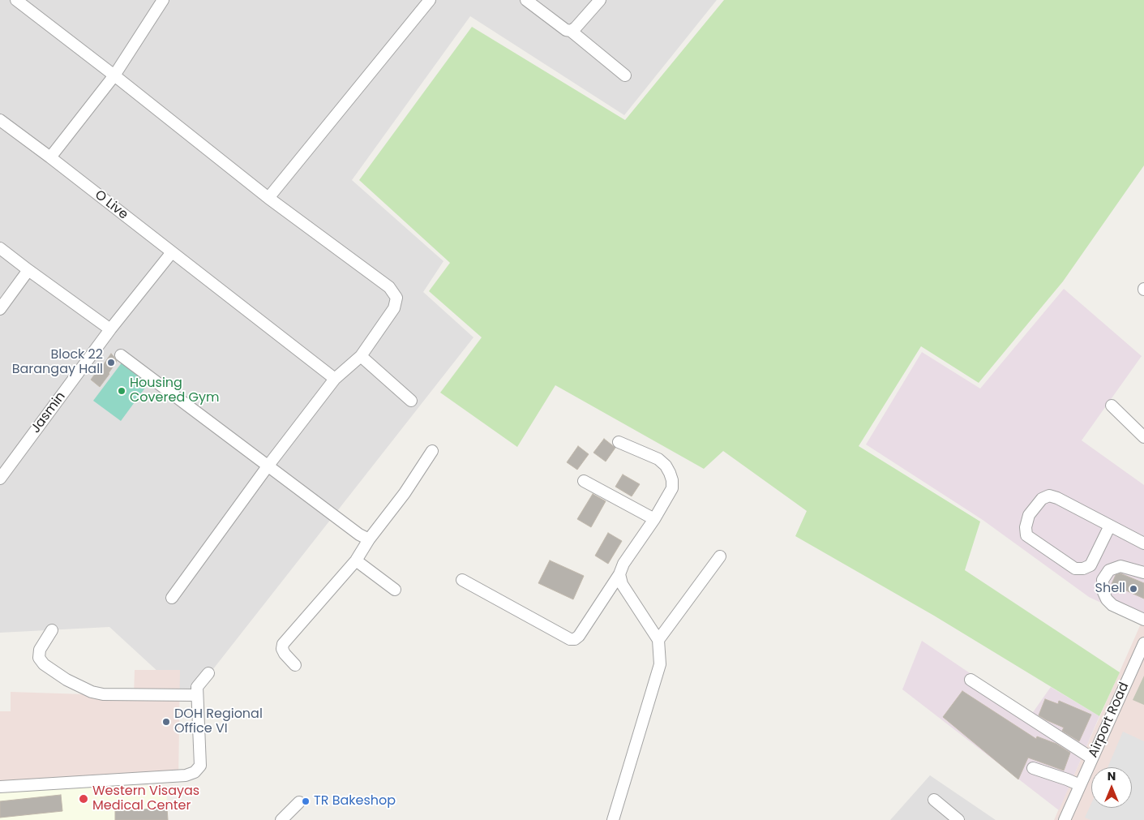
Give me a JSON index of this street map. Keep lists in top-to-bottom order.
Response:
{
  "streets": {
    "street": ["O Live", "Jasmin", "Airport Road"]
  },
  "crossings": [
    ["O Live", "Jasmin"]
  ],
  "places": [
    "Block 22 Barangay Hall",
    "Housing Covered Gym",
    "Shell",
    "DOH Regional Office VI",
    "Western Visayas Medical Center",
    "TR Bakeshop"
  ],
  "north": "top"
}
